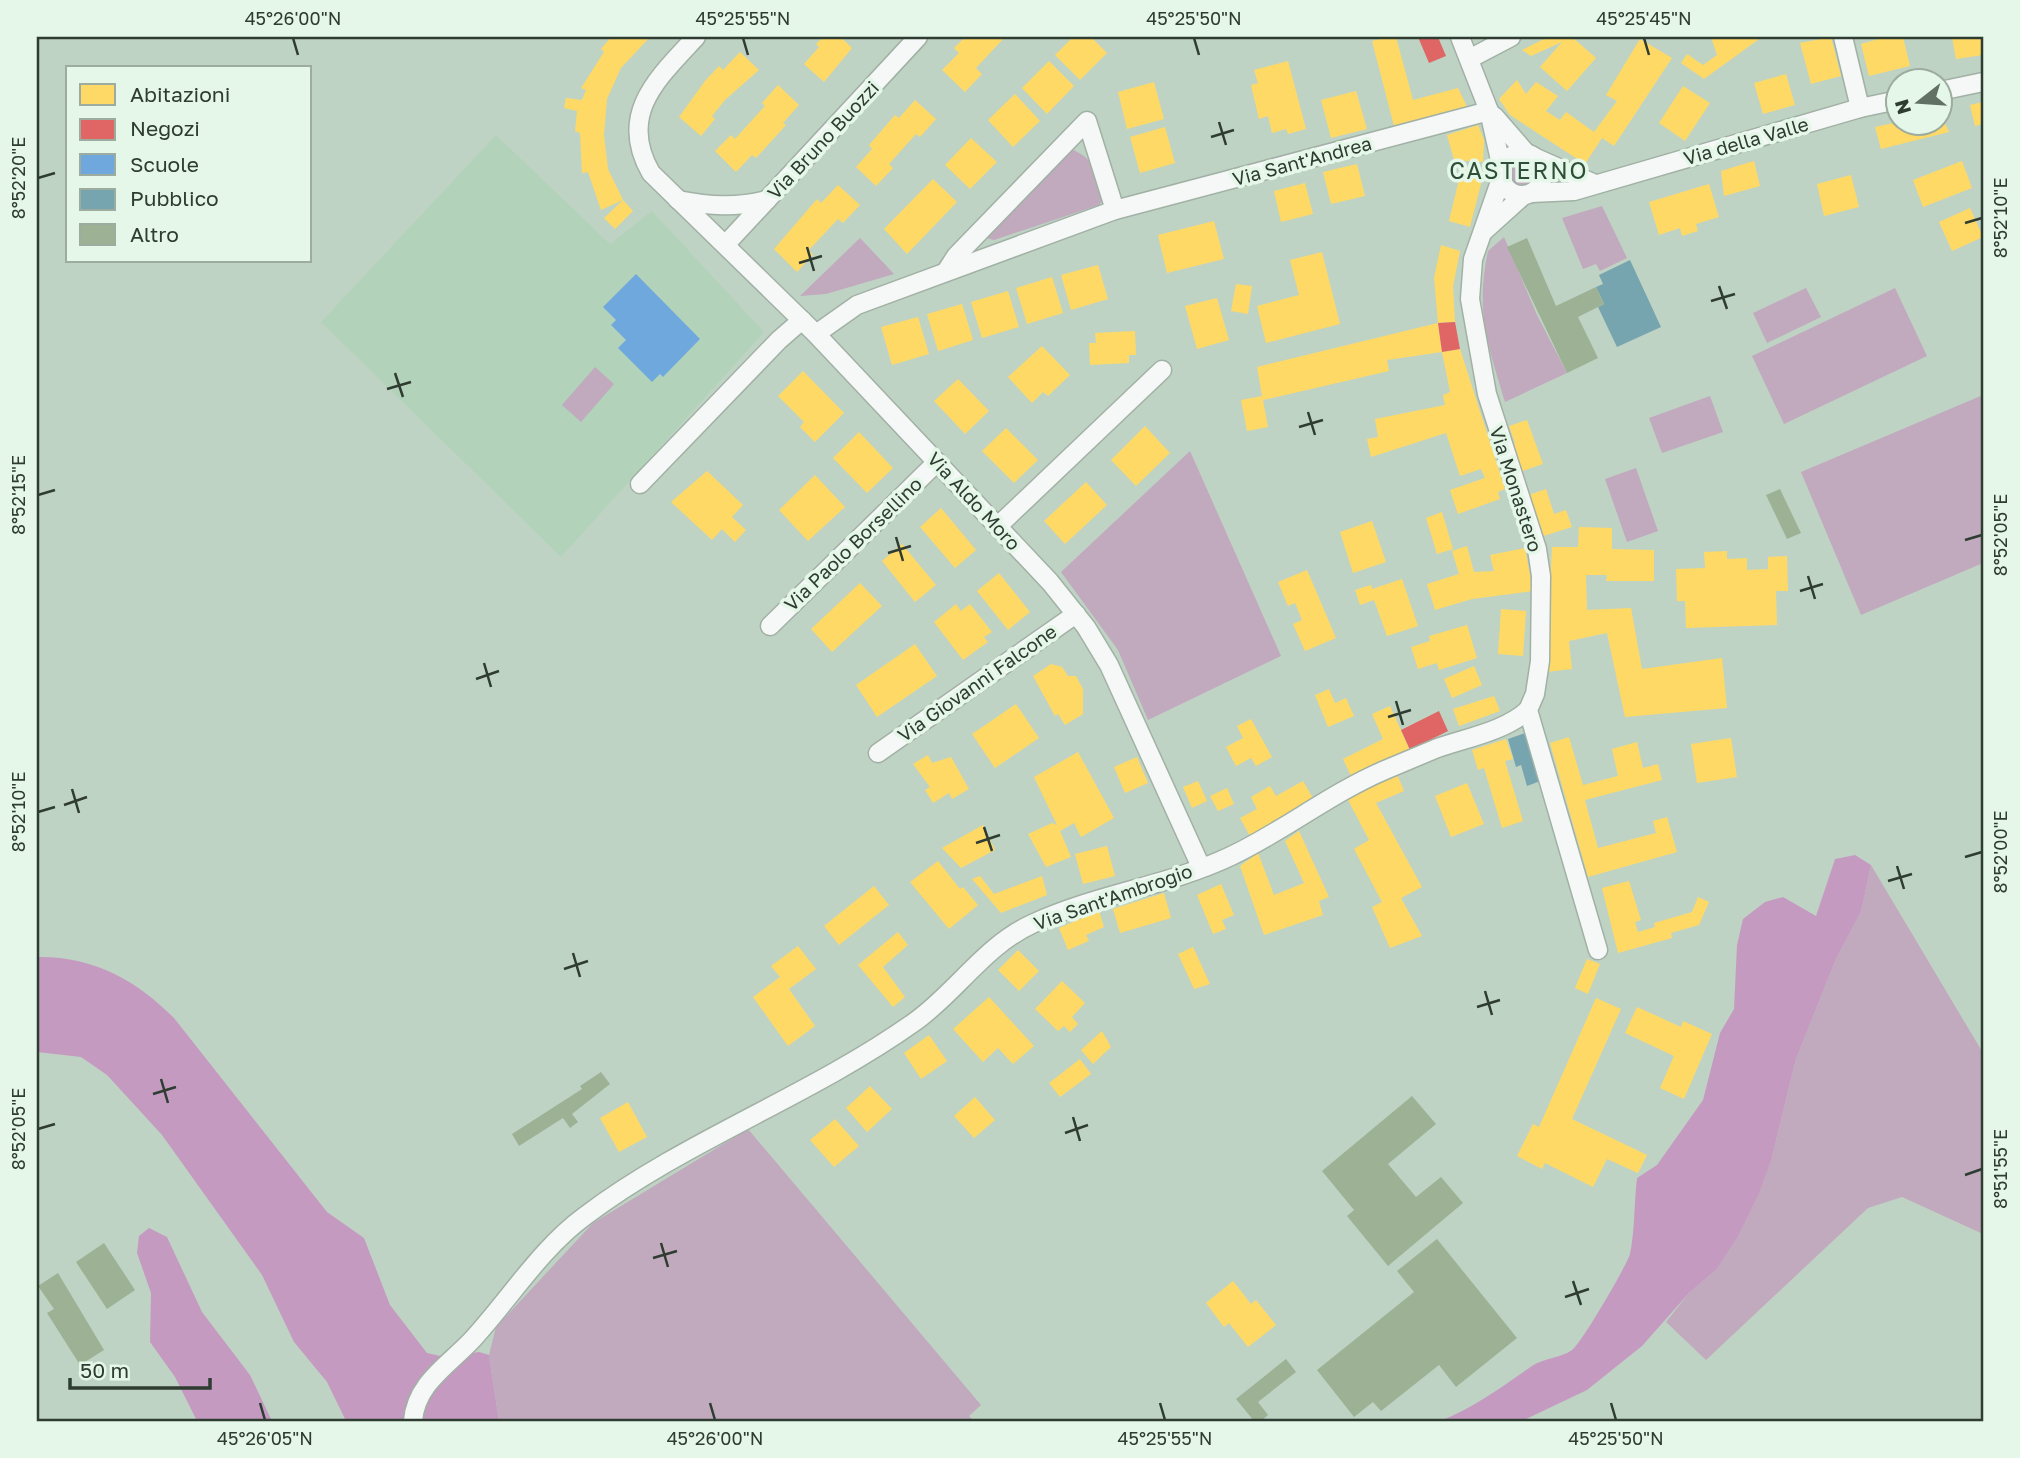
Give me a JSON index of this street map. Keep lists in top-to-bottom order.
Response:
{
  "streets": {
    "street": [
      "Via Bruno Buozzi",
      "Via della Valle",
      "Via Sant'Andrea",
      "Via Monastero",
      "Via Aldo Moro",
      "Via Paolo Borsellino",
      "Via Giovanni Falcone",
      "Via Sant'Ambrogio"
    ]
  },
  "crossings": [
    ["Via Bruno Buozzi", "Via Aldo Moro"],
    ["Via della Valle", "Via Monastero"],
    ["Via Sant'Andrea", "Via Aldo Moro"],
    ["Via Monastero", "Via Sant'Ambrogio"],
    ["Via Aldo Moro", "Via Paolo Borsellino"],
    ["Via Aldo Moro", "Via Giovanni Falcone"],
    ["Via Aldo Moro", "Via Sant'Ambrogio"]
  ],
  "districts": ["CASTERNO"],
  "legend": [
    "Abitazioni",
    "Negozi",
    "Scuole",
    "Pubblico",
    "Altro"
  ],
  "scale_bar": "50 m",
  "north": "left",
  "coordinates": [
    "45°26'00\"N",
    "45°25'55\"N",
    "45°25'50\"N",
    "45°25'45\"N",
    "8°52'20\"E",
    "8°52'10\"E",
    "8°52'15\"E",
    "8°52'05\"E",
    "8°52'00\"E",
    "8°51'55\"E",
    "45°26'05\"N"
  ]
}
